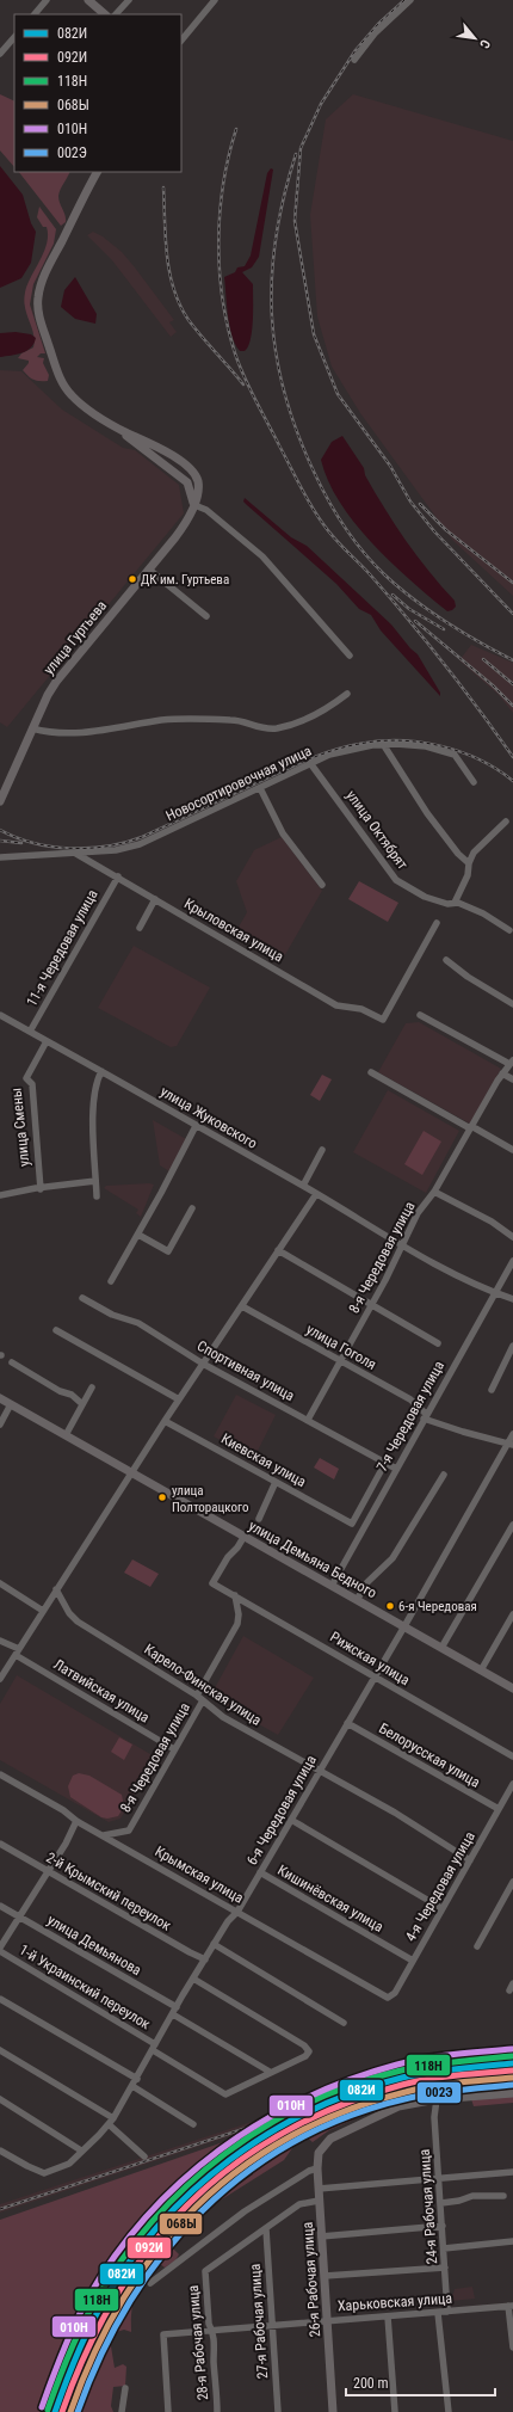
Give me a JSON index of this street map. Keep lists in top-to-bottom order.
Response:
{
  "streets": {
    "main road": ["улица Гуртьева", "улица Демьяна Бедного", "26-я Рабочая улица"],
    "street": [
      "Новосортировочная улица",
      "улица Октябрят",
      "Крыловская улица",
      "11-я Чередовая улица",
      "улица Жуковского",
      "улица Смены",
      "8-я Чередовая улица",
      "улица Гоголя",
      "Спортивная улица",
      "7-я Чередовая улица",
      "Киевская улица",
      "Рижская улица",
      "Карело-Финская улица",
      "Латвийская улица",
      "Белорусская улица",
      "6-я Чередовая улица",
      "Крымская улица",
      "4-я Чередовая улица",
      "2-й Крымский переулок",
      "Кишинёвская улица",
      "улица Демьянова",
      "1-й Украинский переулок",
      "24-я Рабочая улица",
      "Харьковская улица",
      "27-я Рабочая улица",
      "28-я Рабочая улица"
    ]
  },
  "crossings": [
    ["Новосортировочная улица", "улица Октябрят"],
    ["Новосортировочная улица", "Крыловская улица"],
    ["Крыловская улица", "11-я Чередовая улица"],
    ["11-я Чередовая улица", "улица Жуковского"],
    ["улица Жуковского", "улица Смены"],
    ["улица Жуковского", "8-я Чередовая улица"],
    ["улица Жуковского", "7-я Чередовая улица"],
    ["8-я Чередовая улица", "улица Гоголя"],
    ["8-я Чередовая улица", "Спортивная улица"],
    ["8-я Чередовая улица", "Рижская улица"],
    ["8-я Чередовая улица", "Карело-Финская улица"],
    ["8-я Чередовая улица", "Латвийская улица"],
    ["8-я Чередовая улица", "Крымская улица"],
    ["улица Гоголя", "7-я Чередовая улица"],
    ["улица Гоголя", "6-я Чередовая улица"],
    ["Спортивная улица", "7-я Чередовая улица"],
    ["Спортивная улица", "Киевская улица"],
    ["7-я Чередовая улица", "улица Демьяна Бедного"],
    ["улица Демьяна Бедного", "Рижская улица"],
    ["улица Демьяна Бедного", "6-я Чередовая улица"],
    ["Рижская улица", "6-я Чередовая улица"],
    ["Карело-Финская улица", "6-я Чередовая улица"],
    ["Карело-Финская улица", "4-я Чередовая улица"],
    ["Белорусская улица", "6-я Чередовая улица"],
    ["Белорусская улица", "4-я Чередовая улица"],
    ["6-я Чередовая улица", "Крымская улица"],
    ["6-я Чередовая улица", "2-й Крымский переулок"],
    ["6-я Чередовая улица", "Кишинёвская улица"],
    ["6-я Чередовая улица", "улица Демьянова"],
    ["6-я Чередовая улица", "1-й Украинский переулок"],
    ["Крымская улица", "4-я Чередовая улица"],
    ["4-я Чередовая улица", "Кишинёвская улица"],
    ["24-я Рабочая улица", "26-я Рабочая улица"],
    ["24-я Рабочая улица", "Харьковская улица"],
    ["26-я Рабочая улица", "Харьковская улица"],
    ["Харьковская улица", "27-я Рабочая улица"],
    ["Харьковская улица", "28-я Рабочая улица"],
    ["27-я Рабочая улица", "28-я Рабочая улица"]
  ],
  "places": ["ДК им. Гуртьева", "улица Полторацкого", "6-я Чередовая"],
  "lines": [
    "transit line 010Н",
    "transit line 118Н",
    "transit line 082И",
    "transit line 092И",
    "transit line 068Ы",
    "transit line 002Э"
  ],
  "legend": [
    "082И",
    "092И",
    "118Н",
    "068Ы",
    "010Н",
    "002Э"
  ],
  "scale_bar": "200 m",
  "north": "bottom right"
}
